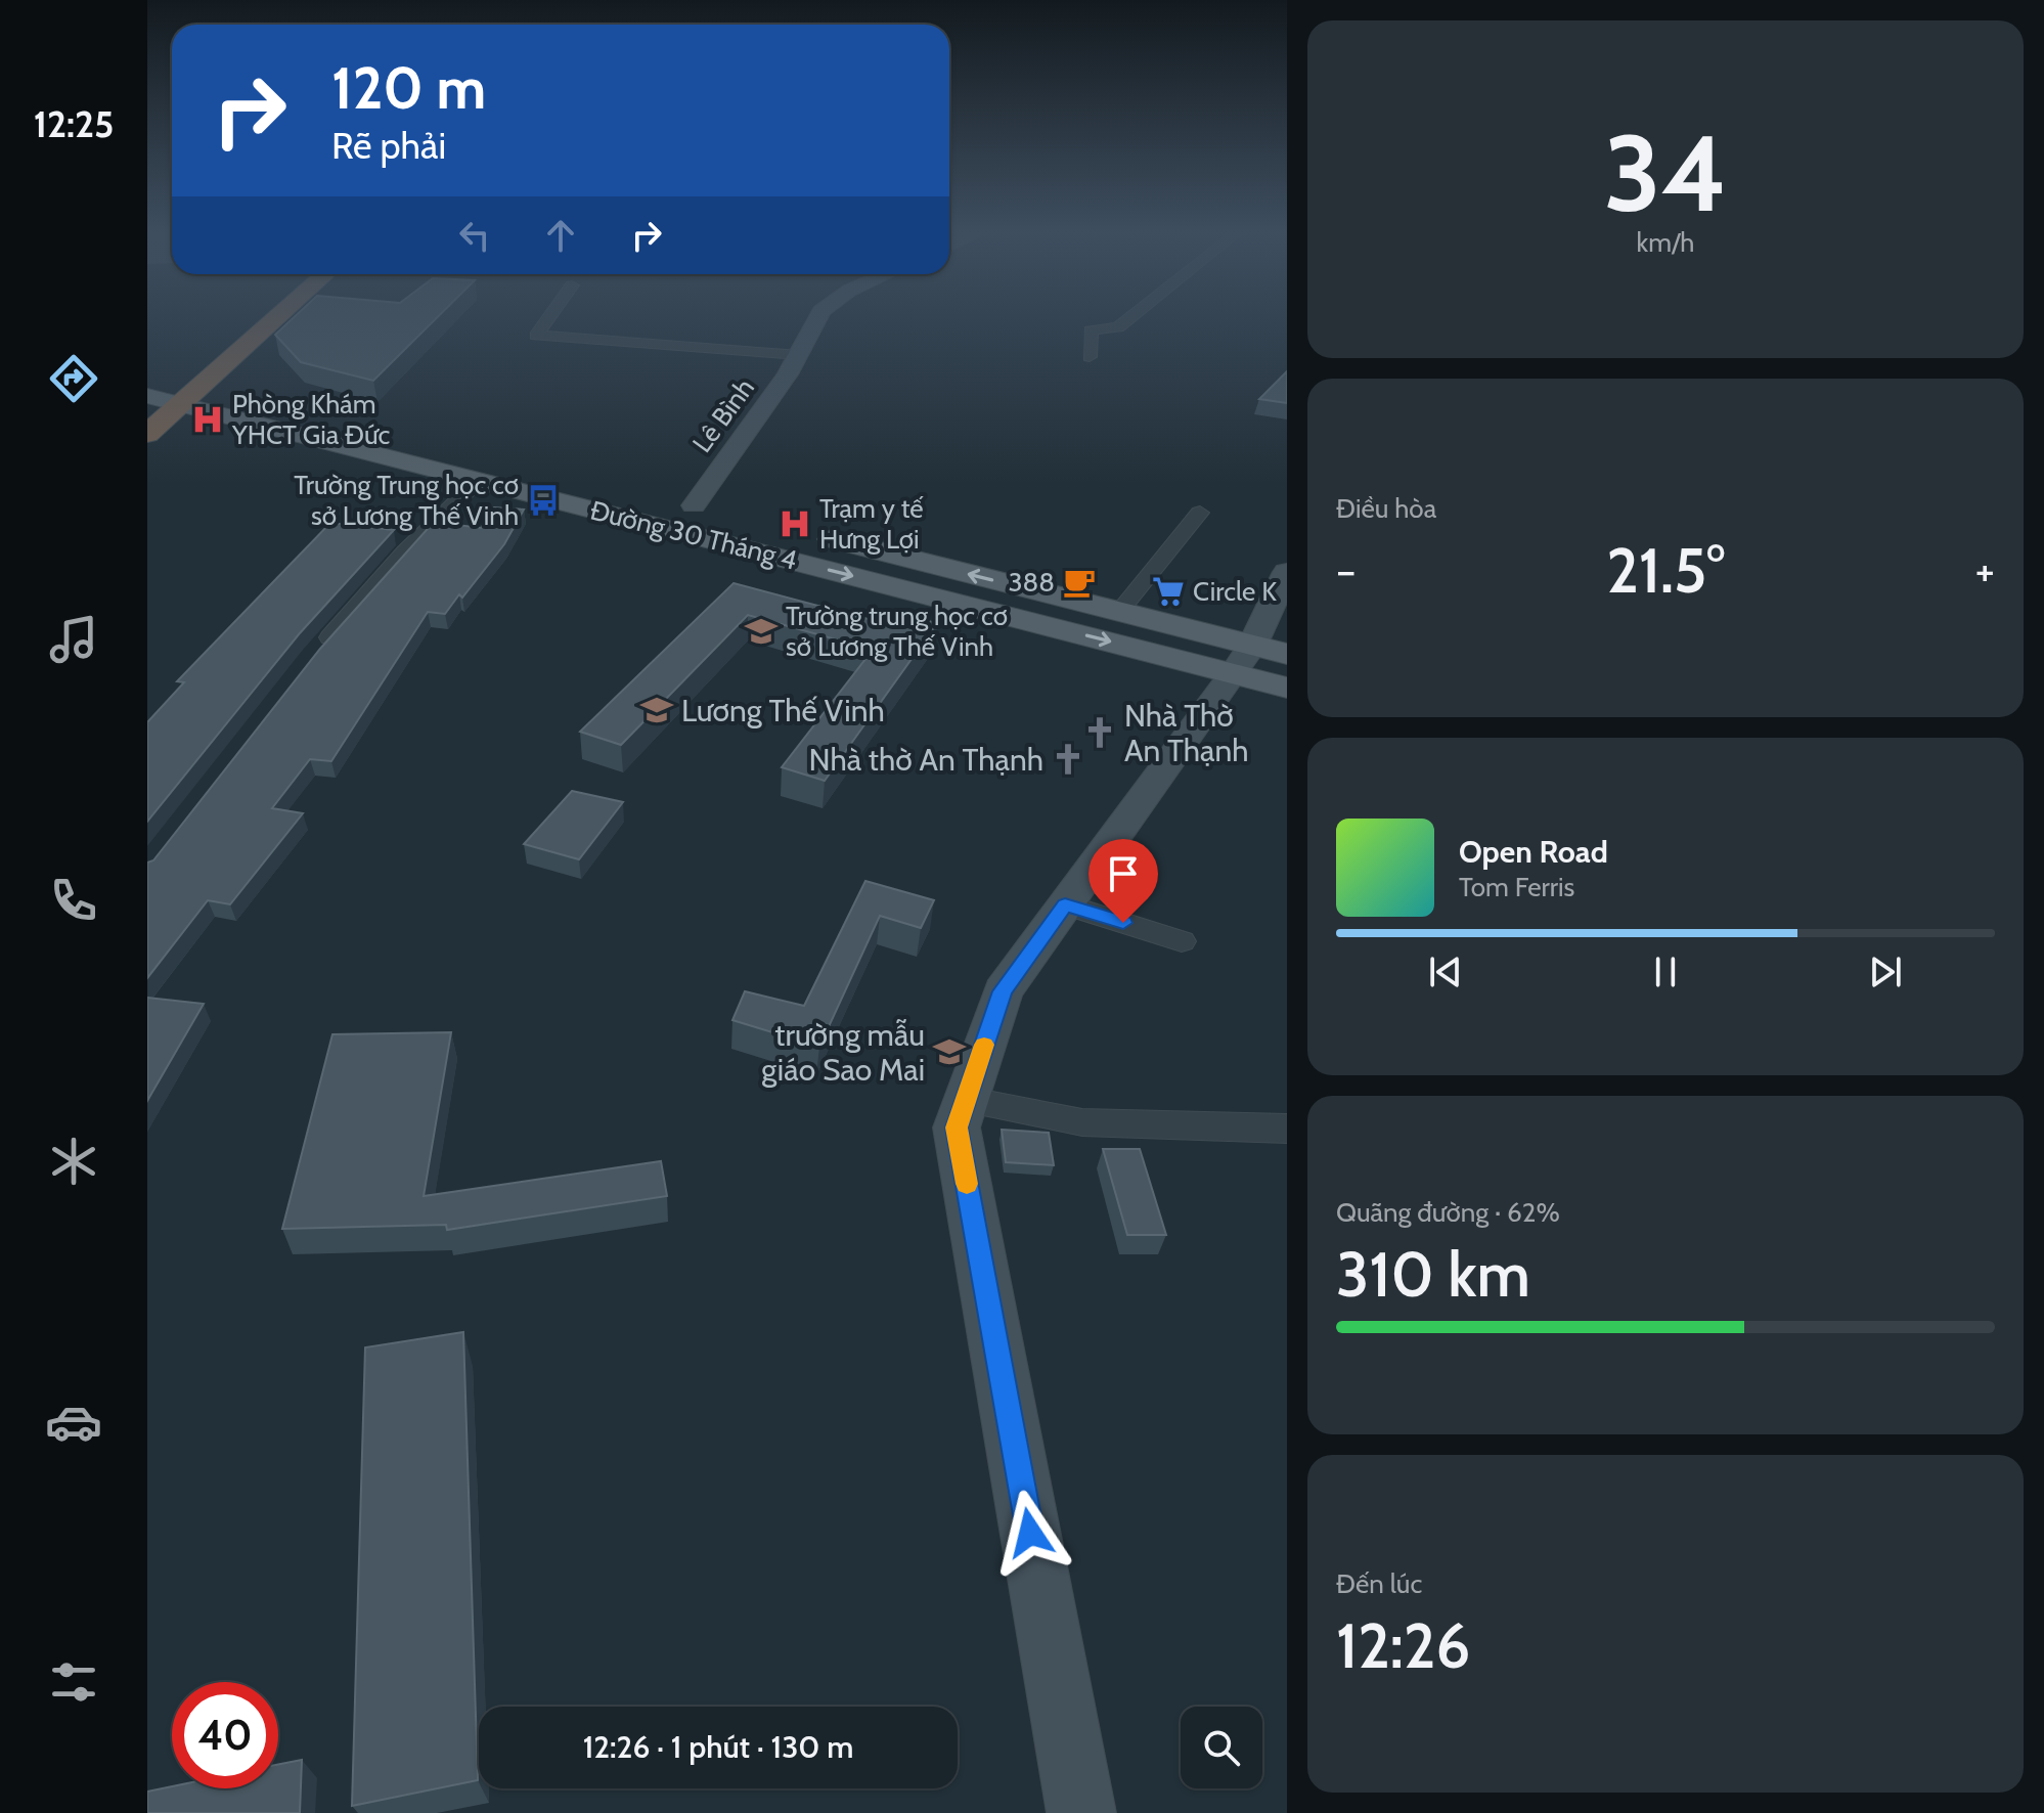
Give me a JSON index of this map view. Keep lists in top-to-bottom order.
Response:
{
  "streets": {
    "main road": ["Đường 30 Tháng 4"],
    "street": ["Lê Bình"]
  },
  "crossings": [
    ["Lê Bình", "Đường 30 Tháng 4"]
  ],
  "places": {
    "hospital": ["Phòng Khám YHCT Gia Đức", "Trạm y tế Hưng Lợi"],
    "bus stop": ["Trường Trung học cơ sở Lương Thế Vinh"],
    "cafe": ["388"],
    "supermarket": ["Circle K"],
    "school or university": ["Trường trung học cơ sở Lương Thế Vinh", "Lương Thế Vinh", "trường mẫu giáo Sao Mai"],
    "church": ["Nhà Thờ An Thạnh", "Nhà thờ An Thạnh"]
  },
  "page": {
    "tabs": "12:25",
    "tile": [
      ["34", "km/h"],
      "Điều hòa",
      ["Quãng đường · 62%", "310 km"],
      ["Đến lúc", "12:26"]
    ],
    "turn": ["120 m", "Rẽ phải"],
    "heat": ["−", "21.5°", "+"],
    "song": ["Open Road", "Tom Ferris"],
    "limit": "40",
    "trip": "12:26 · 1 phút · 130 m"
  }
}
